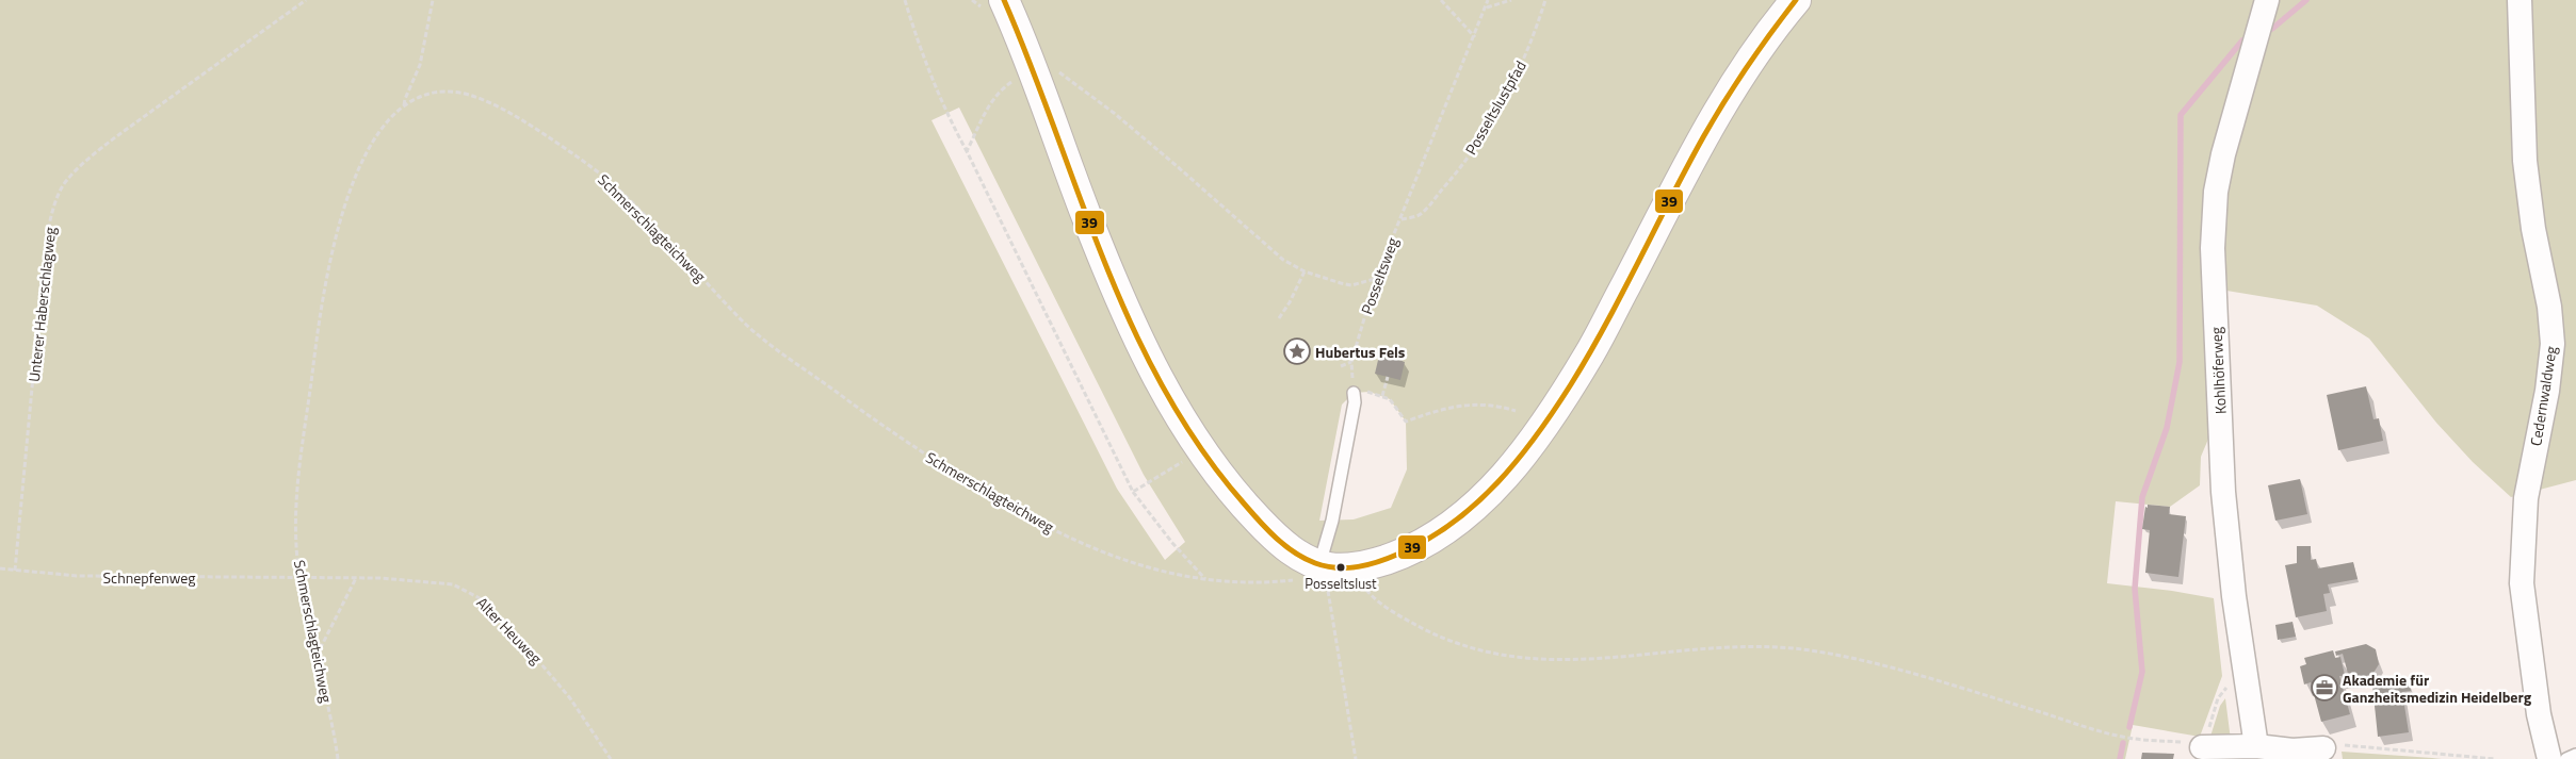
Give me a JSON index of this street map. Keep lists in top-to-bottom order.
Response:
{
  "streets": {
    "street": ["Kohlhöferweg", "Cedernwaldweg"],
    "path": [
      "Posseltslustpfad",
      "Schmerschlagteichweg",
      "Posseltsweg",
      "Unterer Haberschlagweg",
      "Schnepfenweg",
      "Alter Heuweg"
    ]
  },
  "crossings": [
    ["Posseltslustpfad", "Posseltsweg"],
    ["Schmerschlagteichweg", "Schnepfenweg"],
    ["Schmerschlagteichweg", "Alter Heuweg"],
    ["Unterer Haberschlagweg", "Schnepfenweg"],
    ["Schnepfenweg", "Alter Heuweg"]
  ],
  "places": {
    "place": ["Hubertus Fels"],
    "other": ["Posseltslust"],
    "office": ["Akademie für Ganzheitsmedizin Heidelberg"]
  },
  "lines": ["transit line 39"]
}
